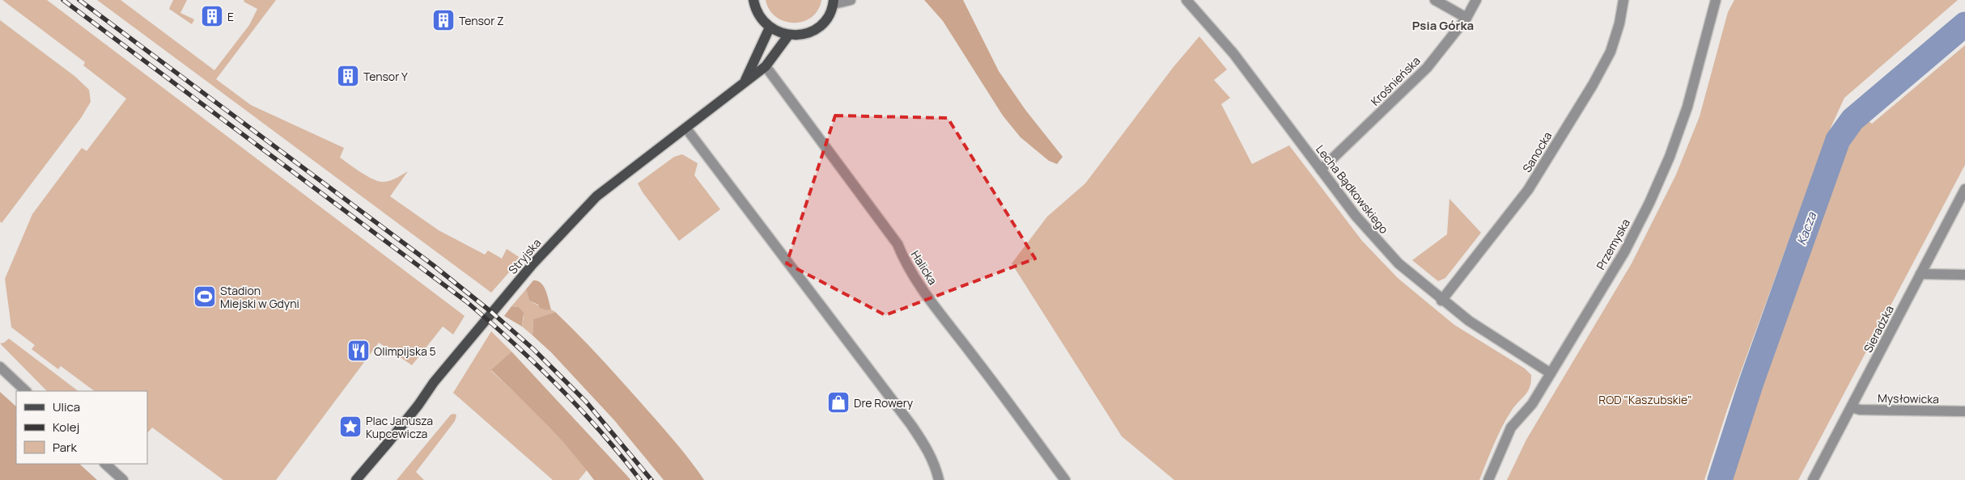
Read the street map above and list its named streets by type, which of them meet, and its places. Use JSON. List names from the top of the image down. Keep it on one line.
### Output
{"streets":{"main road":["Stryjska"],"street":["Krośnieńska","Sanocka","Lecha Bądkowskiego","Przemyska","Halicka","Sieradzka","Mysłowicka"]},"crossings":[["Krośnieńska","Lecha Bądkowskiego"],["Sanocka","Lecha Bądkowskiego"],["Lecha Bądkowskiego","Przemyska"],["Stryjska","Halicka"],["Sieradzka","Mysłowicka"]],"districts":["Psia Górka"],"water":["Kacza"],"parks":["ROD \"Kaszubskie\""],"places":{"building":["E","Tensor Z","Tensor Y"],"sports":["Stadion Miejski w Gdyni"],"restaurant":["Olimpijska 5"],"shop":["Dre Rowery"],"place":["Plac Janusza Kupcewicza"]},"legend":["Ulica","Kolej","Park"]}
